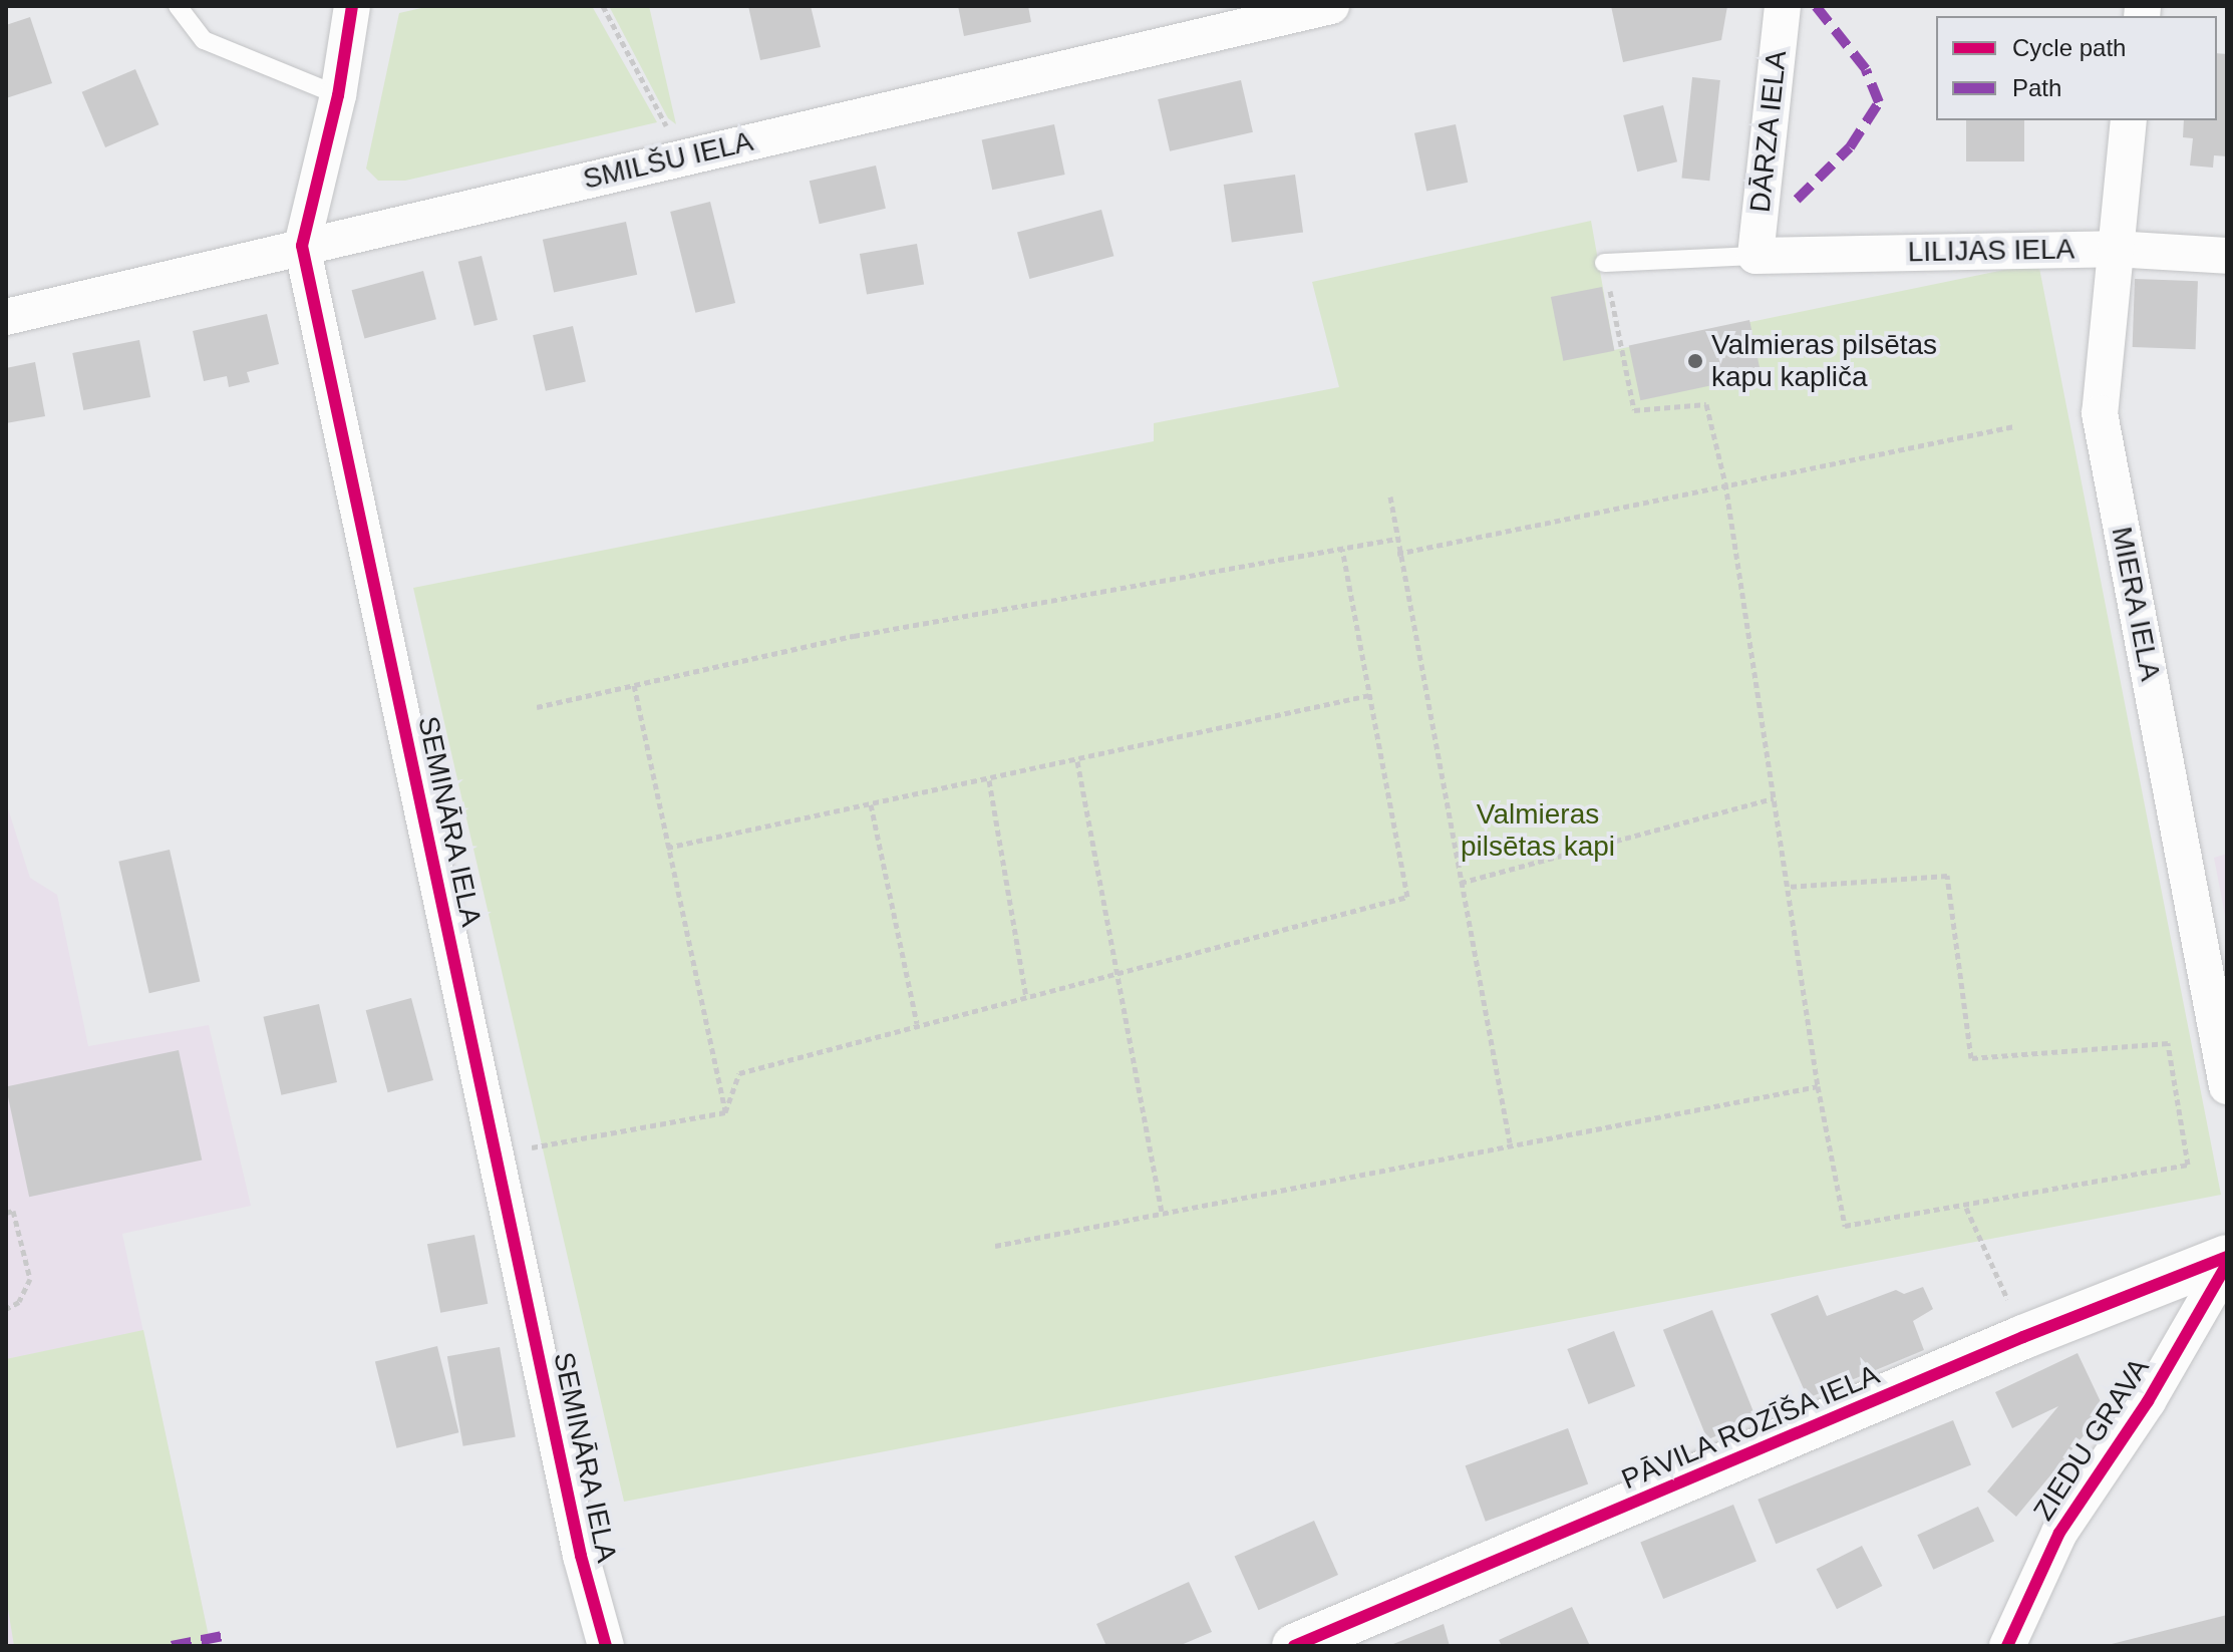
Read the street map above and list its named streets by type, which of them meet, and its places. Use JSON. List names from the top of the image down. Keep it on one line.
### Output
{"streets":{"street":["DĀRZA IELA","SMILŠU IELA","LILIJAS IELA","MIERA IELA","SEMINĀRA IELA","PĀVILA ROZĪŠA IELA","ZIEDU GRAVA"]},"crossings":[["DĀRZA IELA","LILIJAS IELA"],["SMILŠU IELA","SEMINĀRA IELA"],["LILIJAS IELA","MIERA IELA"]],"parks":["Valmieras pilsētas kapi"],"places":["Valmieras pilsētas kapu kapliča"],"legend":["Cycle path","Path"]}
